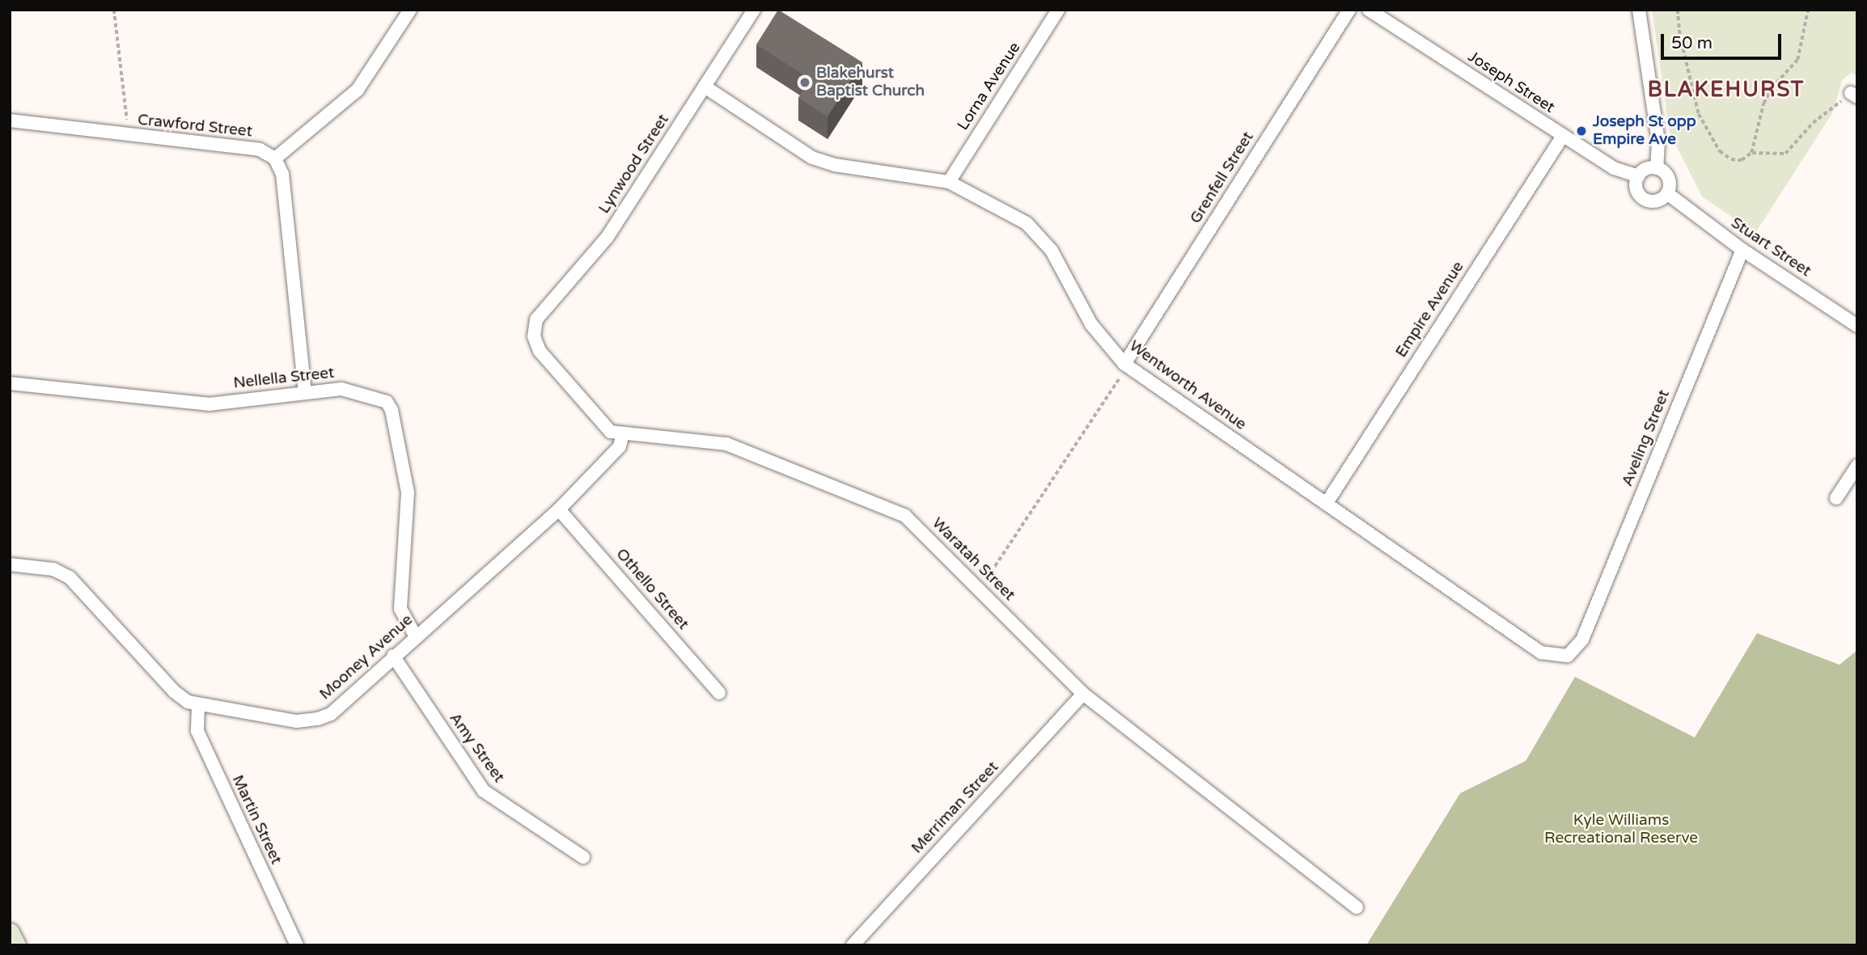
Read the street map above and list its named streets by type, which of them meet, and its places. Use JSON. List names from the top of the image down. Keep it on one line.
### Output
{"streets":{"street":["Joseph Street","Lorna Avenue","Crawford Street","Lynwood Street","Grenfell Street","Stuart Street","Empire Avenue","Nellella Street","Wentworth Avenue","Aveling Street","Waratah Street","Othello Street","Mooney Avenue","Amy Street","Merriman Street","Martin Street"]},"crossings":[["Joseph Street","Stuart Street"],["Joseph Street","Empire Avenue"],["Lorna Avenue","Wentworth Avenue"],["Lynwood Street","Wentworth Avenue"],["Lynwood Street","Waratah Street"],["Grenfell Street","Wentworth Avenue"],["Stuart Street","Aveling Street"],["Empire Avenue","Wentworth Avenue"],["Nellella Street","Mooney Avenue"],["Wentworth Avenue","Aveling Street"],["Waratah Street","Mooney Avenue"],["Waratah Street","Merriman Street"],["Othello Street","Mooney Avenue"],["Mooney Avenue","Amy Street"],["Mooney Avenue","Martin Street"]],"districts":["BLAKEHURST"],"parks":["Kyle Williams Recreational Reserve"],"places":["Blakehurst Baptist Church","Joseph St opp Empire Ave"],"scale_bar":"50 m"}
